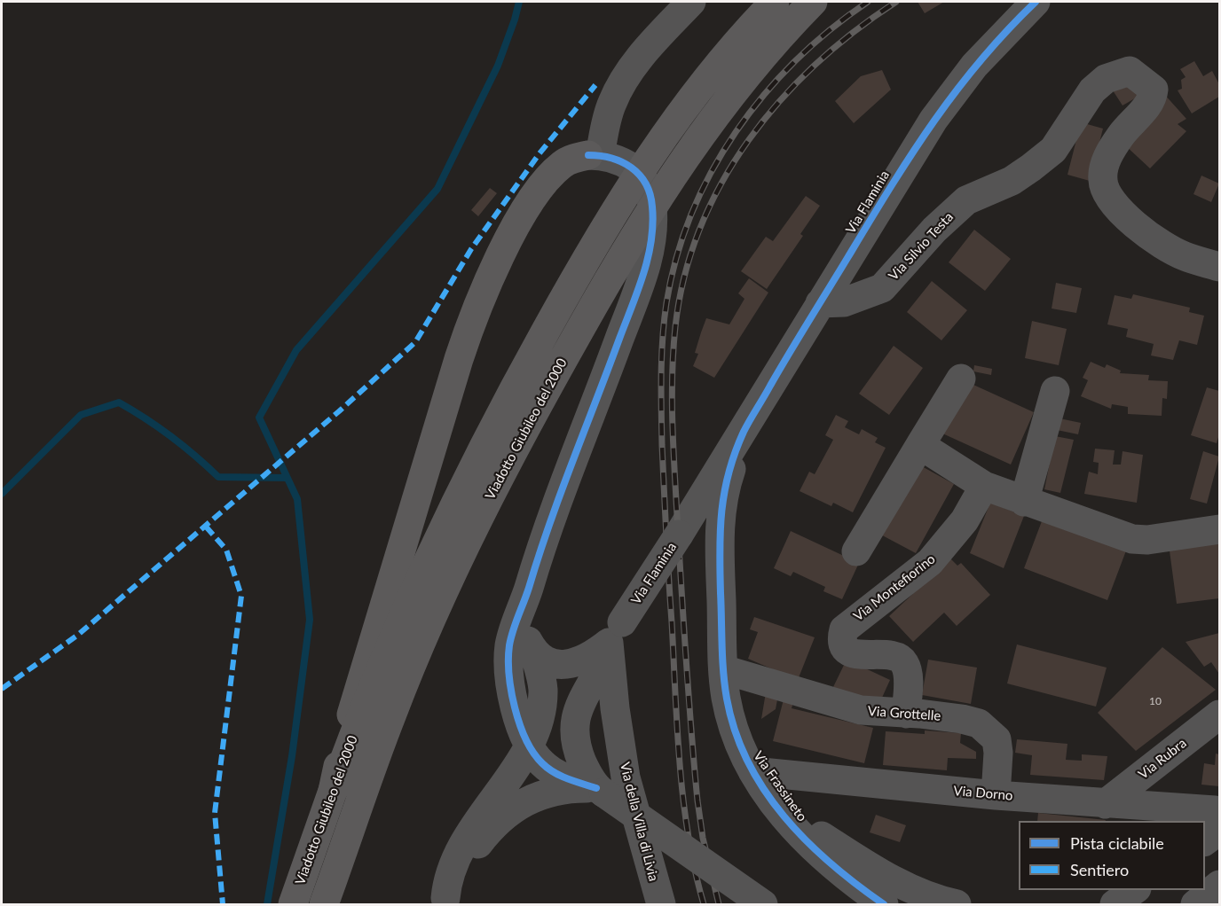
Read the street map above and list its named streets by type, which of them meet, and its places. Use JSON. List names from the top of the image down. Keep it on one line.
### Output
{"streets":{"highway":["Viadotto Giubileo del 2000"],"street":["Via Flaminia","Via Silvio Testa","Via Montefiorino","Via Grottelle","Via Rubra","Via Frassineto","Via Dorno","Via della Villa di Livia"]},"crossings":[["Via Flaminia","Via Silvio Testa"],["Via Flaminia","Via Frassineto"],["Via Flaminia","Via della Villa di Livia"],["Via Montefiorino","Via Grottelle"],["Via Grottelle","Via Frassineto"],["Via Grottelle","Via Dorno"],["Via Rubra","Via Dorno"],["Via Frassineto","Via Dorno"]],"house_numbers":["10"],"legend":["Pista ciclabile","Sentiero"]}
